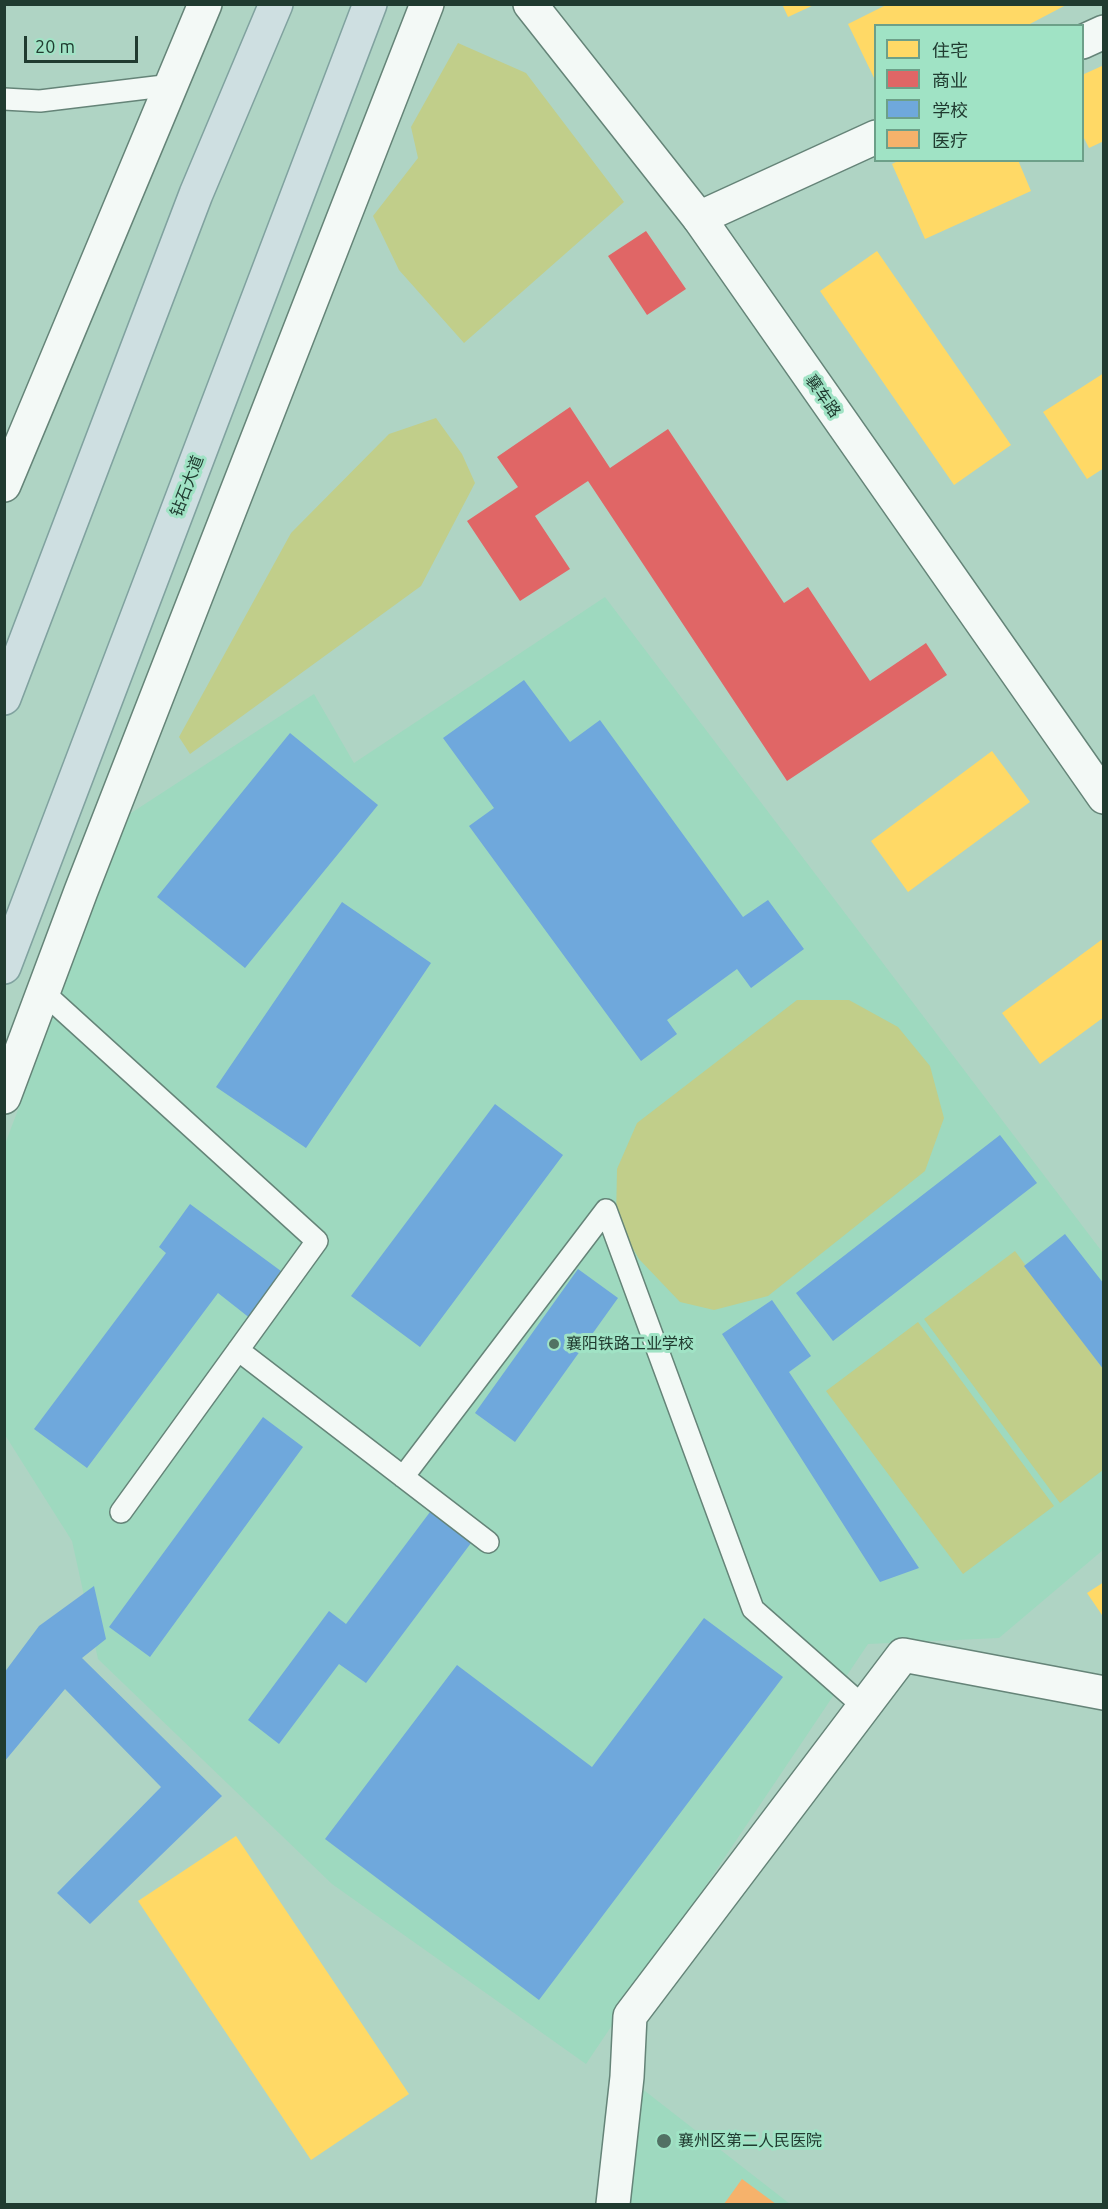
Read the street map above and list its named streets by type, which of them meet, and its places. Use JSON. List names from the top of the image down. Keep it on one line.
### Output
{"streets":{"highway":["钻石大道"],"street":["襄车路"]},"places":["襄阳铁路工业学校","襄州区第二人民医院"],"legend":["住宅","商业","学校","医疗"],"scale_bar":"20 m"}
